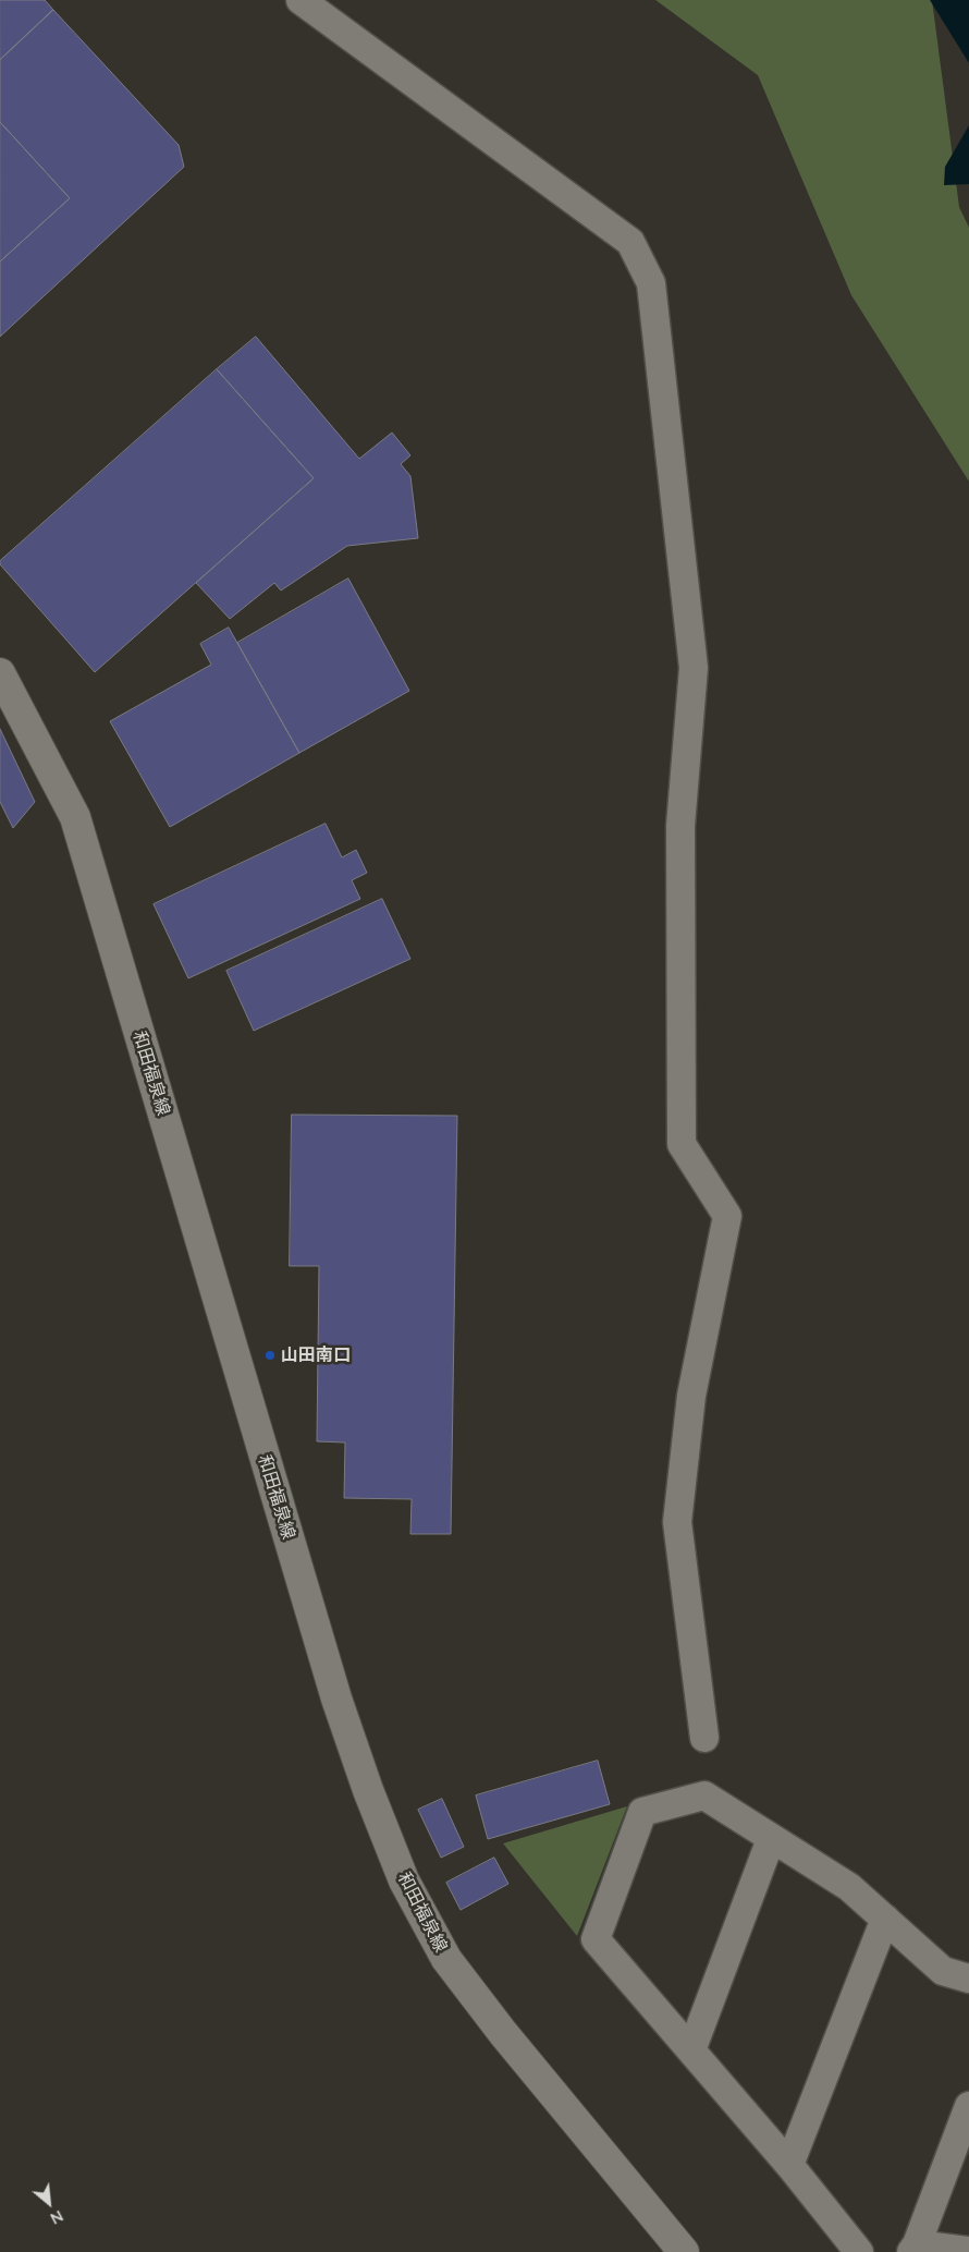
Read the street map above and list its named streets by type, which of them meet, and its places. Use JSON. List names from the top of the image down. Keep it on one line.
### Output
{"streets":{"main road":["和田福泉線"]},"places":["山田南口"],"north":"bottom right"}
